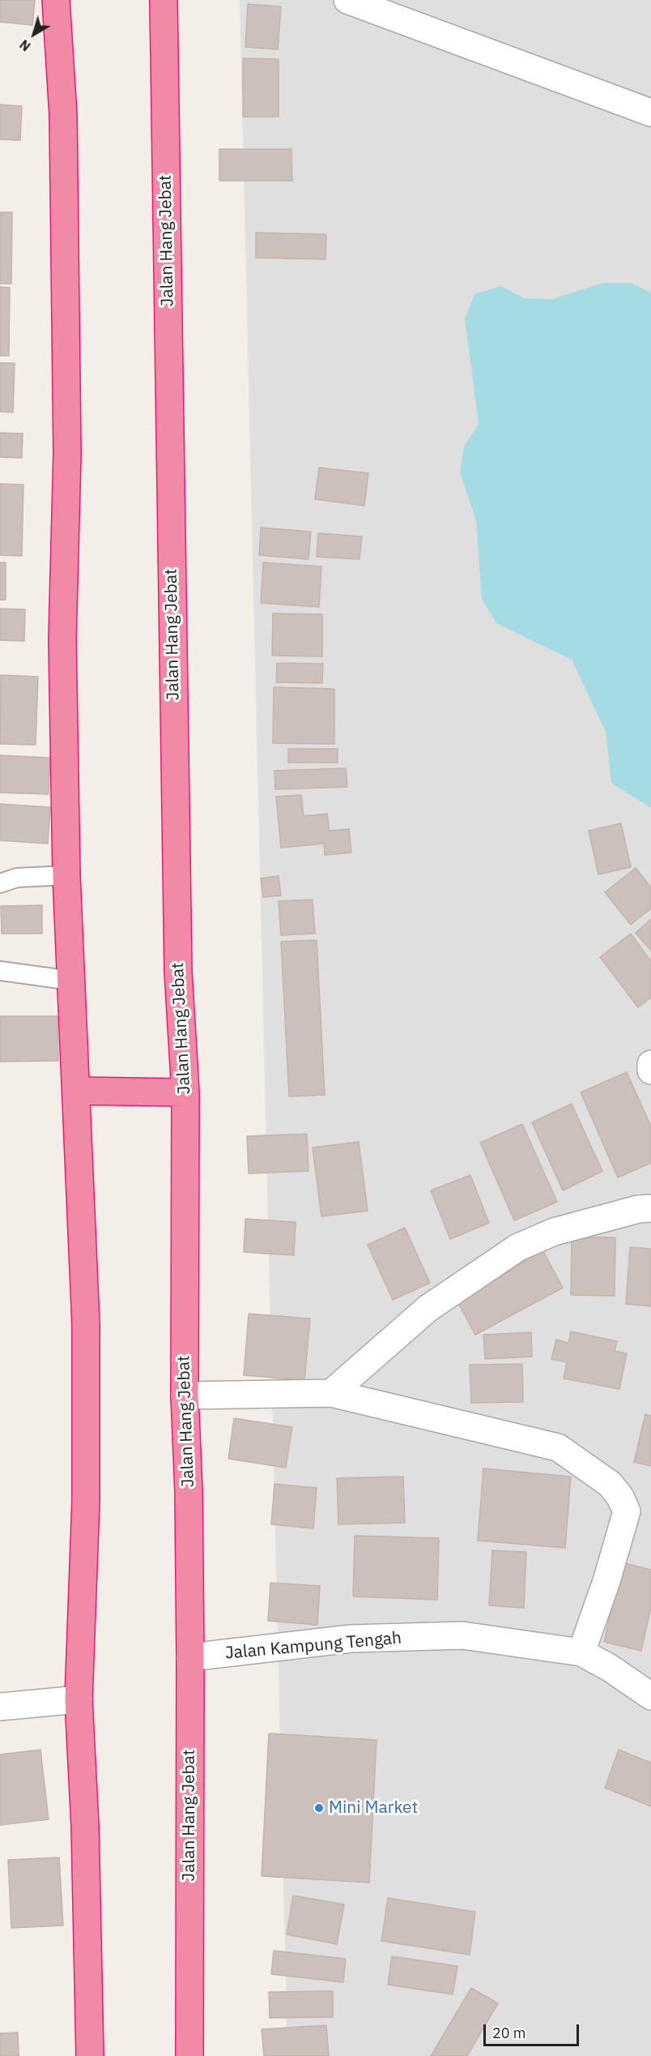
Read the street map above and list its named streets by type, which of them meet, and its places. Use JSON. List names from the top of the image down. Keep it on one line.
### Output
{"streets":{"highway":["Jalan Hang Jebat"],"street":["Jalan Kampung Tengah"]},"crossings":[["Jalan Hang Jebat","Jalan Kampung Tengah"]],"places":["Mini Market"],"scale_bar":"20 m","north":"bottom left"}
